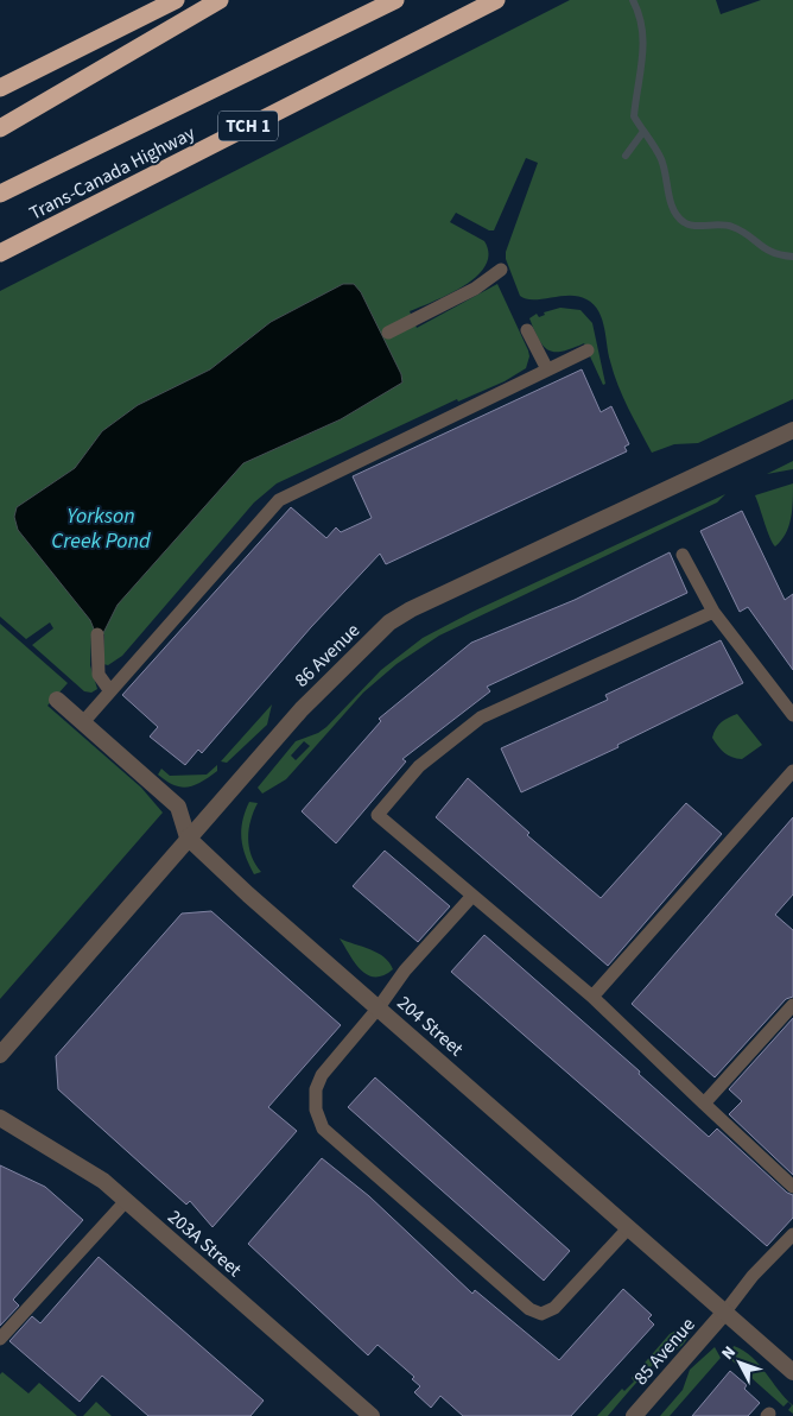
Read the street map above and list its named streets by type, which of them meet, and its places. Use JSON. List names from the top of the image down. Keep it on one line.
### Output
{"streets":{"highway":["TCH 1","Trans-Canada Highway"],"street":["86 Avenue","204 Street","203A Street","85 Avenue"]},"crossings":[["86 Avenue","204 Street"],["204 Street","85 Avenue"]],"water":["Yorkson Creek Pond"],"north":"top left"}
